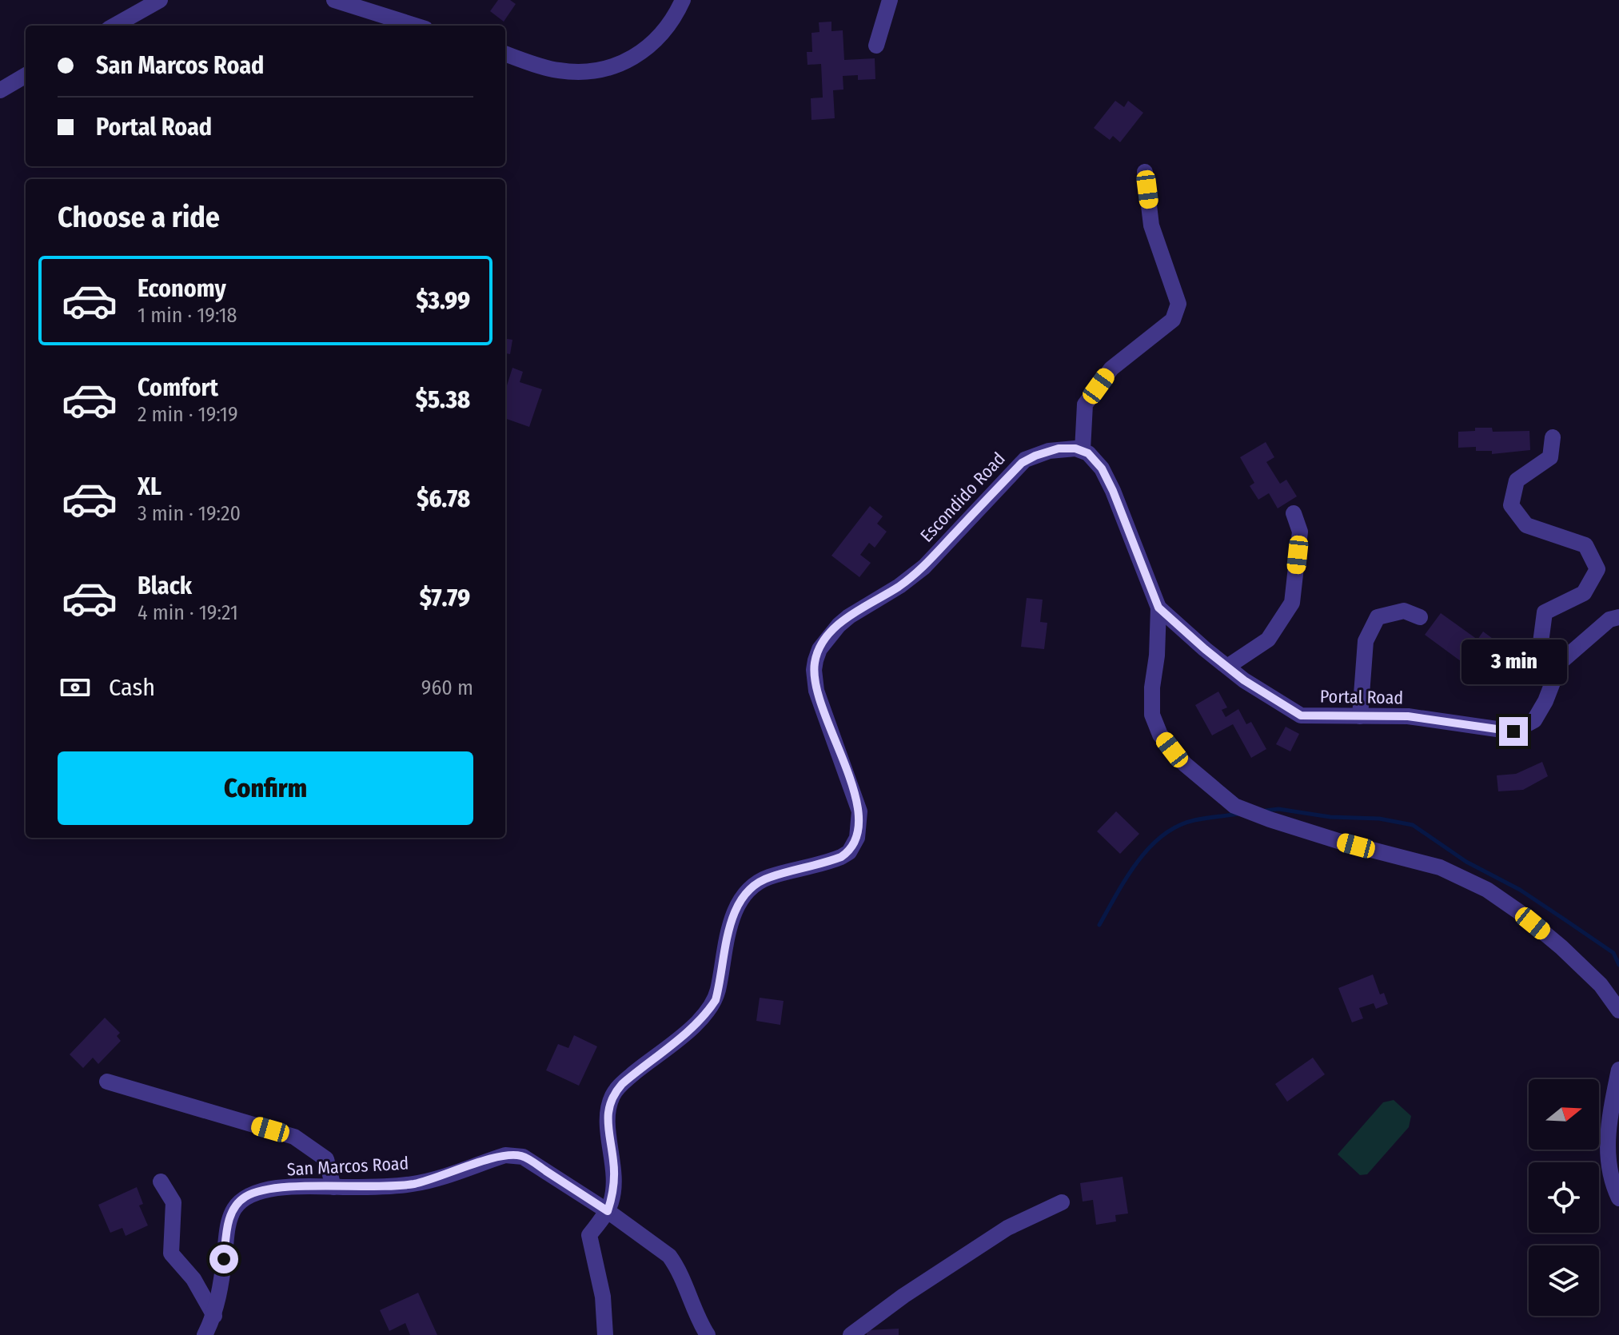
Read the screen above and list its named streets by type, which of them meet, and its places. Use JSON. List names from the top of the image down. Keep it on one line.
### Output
{"streets":{"street":["Escondido Road","Portal Road","San Marcos Road"]},"crossings":[["Escondido Road","San Marcos Road"]],"north":"right","page":{"banner":["San Marcos Road","Portal Road"],"heading":"Choose a ride","list":[{"name":"Economy","note":"1 min · 19:18","value":"$3.99"},{"name":"Comfort","note":"2 min · 19:19","value":"$5.38"},{"name":"XL","note":"3 min · 19:20","value":"$6.78"},{"name":"Black","note":"4 min · 19:21","value":"$7.79"}],"bubble":"3 min","pay":["Cash","960 m"],"buttons":"Confirm"}}
